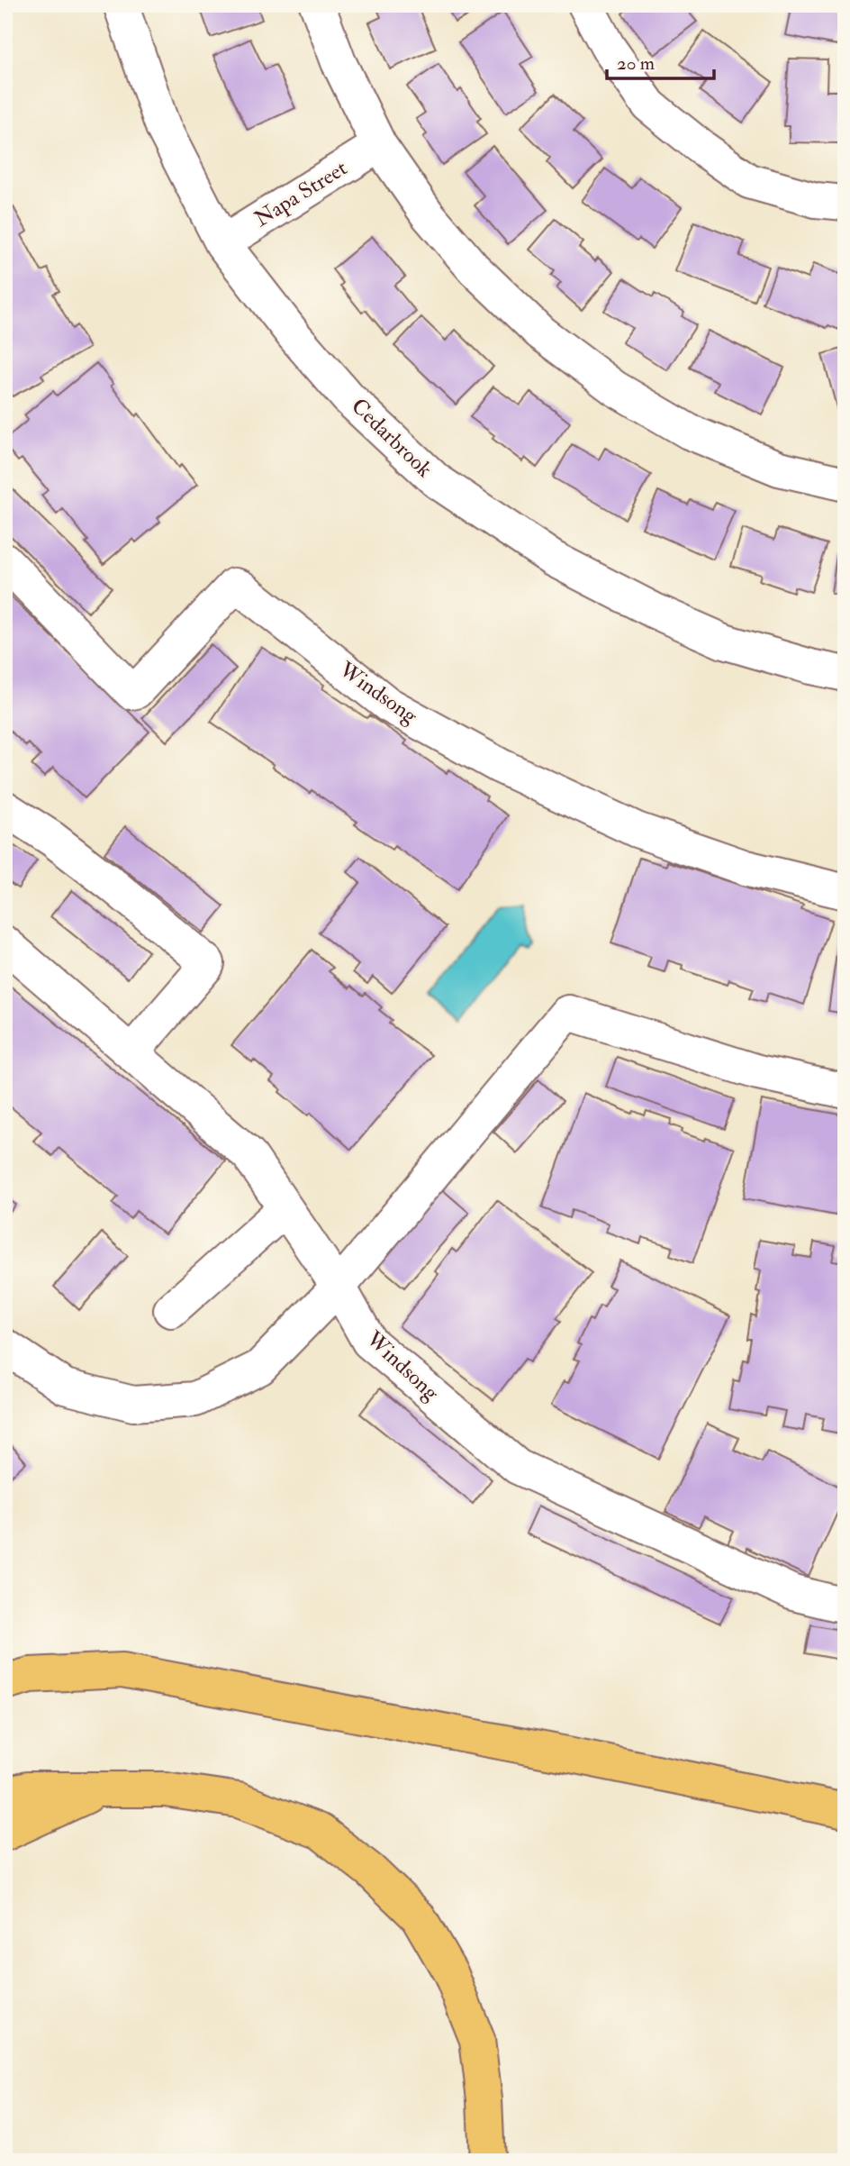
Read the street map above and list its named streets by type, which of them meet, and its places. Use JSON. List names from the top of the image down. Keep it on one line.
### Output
{"streets":{"street":["Napa Street","Cedarbrook","Windsong"]},"crossings":[["Napa Street","Cedarbrook"]],"scale_bar":"20 m"}
